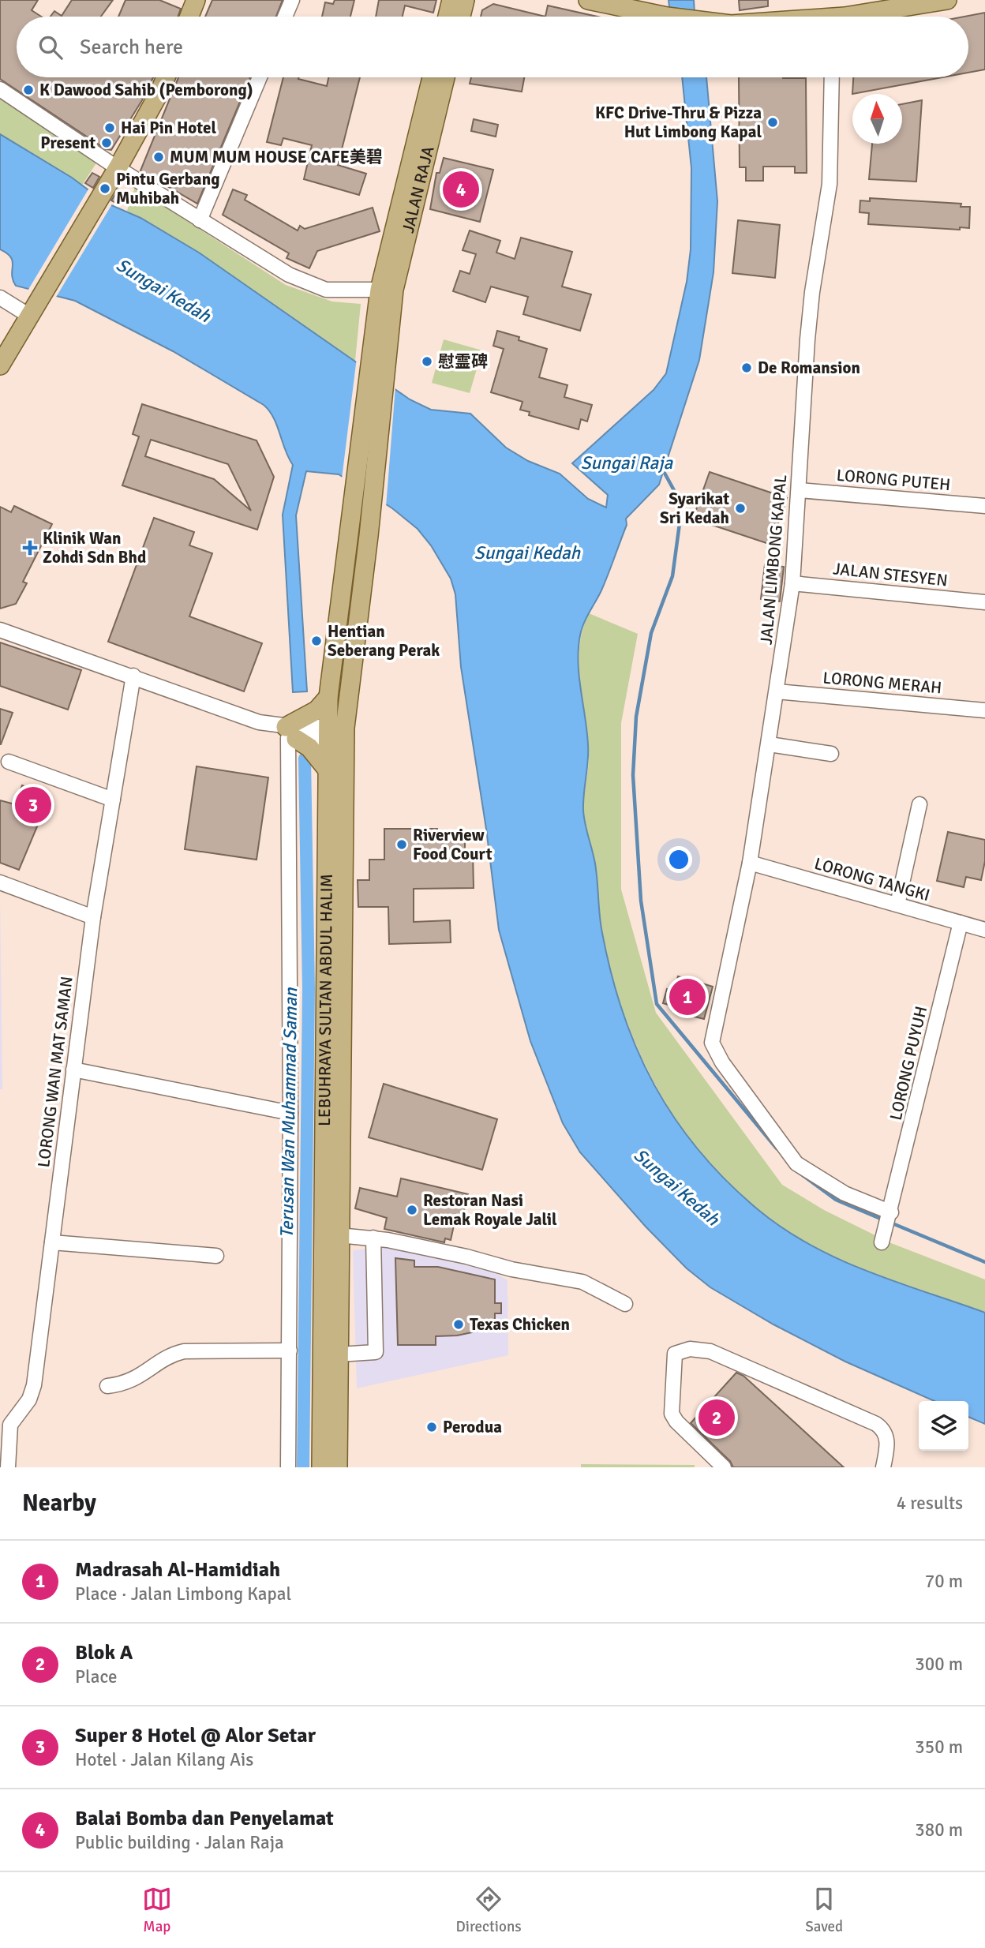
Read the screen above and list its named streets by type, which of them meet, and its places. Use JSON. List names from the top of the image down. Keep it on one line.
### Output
{"streets":{"main road":["JALAN RAJA","LEBUHRAYA SULTAN ABDUL HALIM"],"street":["LORONG PUTEH","JALAN LIMBONG KAPAL","JALAN STESYEN","LORONG MERAH","LORONG TANGKI","LORONG PUYUH","LORONG WAN MAT SAMAN"]},"crossings":[["JALAN RAJA","LEBUHRAYA SULTAN ABDUL HALIM"],["LORONG PUTEH","JALAN LIMBONG KAPAL"],["JALAN LIMBONG KAPAL","JALAN STESYEN"],["JALAN LIMBONG KAPAL","LORONG MERAH"],["JALAN LIMBONG KAPAL","LORONG TANGKI"],["JALAN LIMBONG KAPAL","LORONG PUYUH"],["LORONG TANGKI","LORONG PUYUH"]],"water":["Sungai Kedah","Sungai Raja","Terusan Wan Muhammad Saman"],"places":{"other":["K Dawood Sahib (Pemborong)","KFC Drive-Thru & Pizza Hut Limbong Kapal","Hai Pin Hotel","Present","MUM MUM HOUSE CAFE美碧","Pintu Gerbang Muhibah","慰霊碑","De Romansion","Syarikat Sri Kedah","Hentian Seberang Perak","Riverview Food Court","Restoran Nasi Lemak Royale Jalil","Texas Chicken","Perodua"],"health":["Klinik Wan Zohdi Sdn Bhd"]},"north":"top","page":{"search":"Search here","pins":["4","3","1","2"],"heading":["Nearby","4 results"],"list":[{"mark":"1","name":"Madrasah Al-Hamidiah","note":"Place · Jalan Limbong Kapal","value":"70 m"},{"mark":"2","name":"Blok A","note":"Place","value":"300 m"},{"mark":"3","name":"Super 8 Hotel @ Alor Setar","note":"Hotel · Jalan Kilang Ais","value":"350 m"},{"mark":"4","name":"Balai Bomba dan Penyelamat","note":"Public building · Jalan Raja","value":"380 m"}],"nav":["Map","Directions","Saved"]}}
